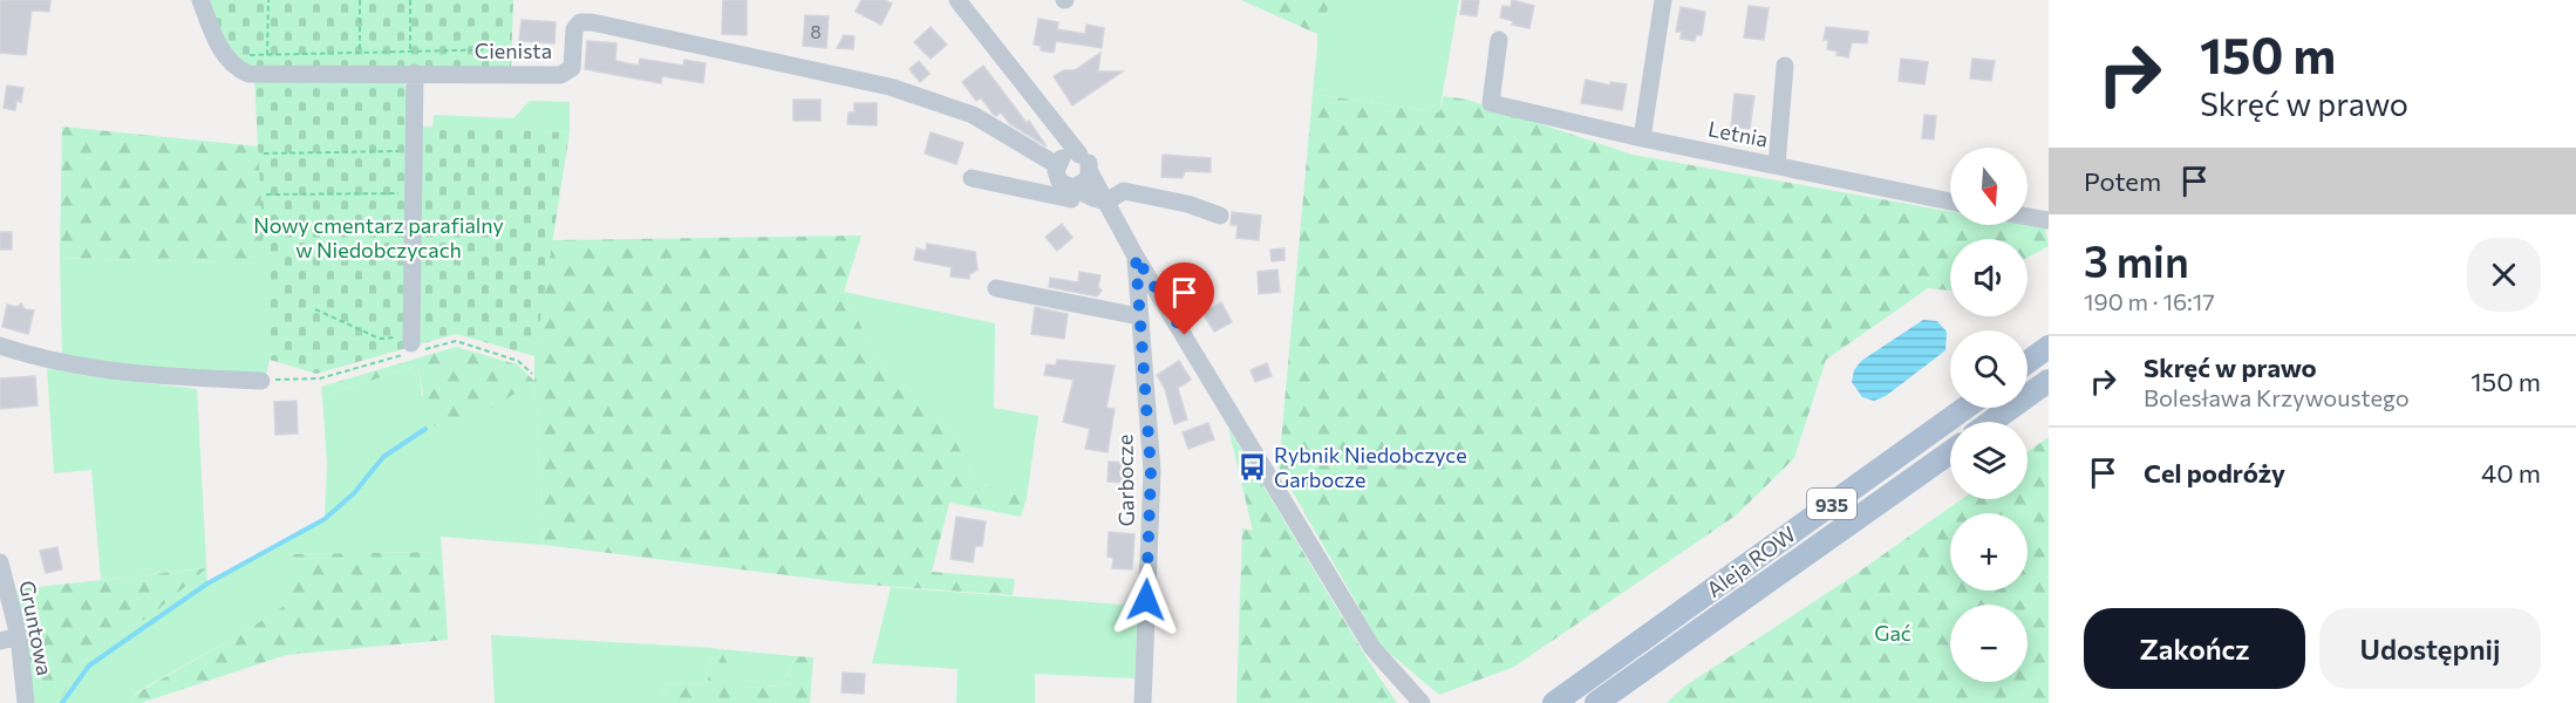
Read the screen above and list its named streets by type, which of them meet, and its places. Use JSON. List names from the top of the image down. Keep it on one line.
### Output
{"streets":{"main road":["935","Aleja ROW"],"street":["Cienista","Letnia","Garbocze","Gruntowa"]},"parks":["Nowy cmentarz parafialny w Niedobczycach","Gać"],"places":{"bus stop":["Rybnik Niedobczyce Garbocze"]},"house_numbers":["8"],"north":"bottom","page":{"turn":["150 m","Skręć w prawo"],"map_buttons":["+","−"],"then":"Potem","heading":["3 min","190 m · 16:17"],"list":[{"name":"Skręć w prawo","note":"Bolesława Krzywoustego","value":"150 m"},{"name":"Cel podróży","value":"40 m"}],"buttons":["Zakończ","Udostępnij"]}}
